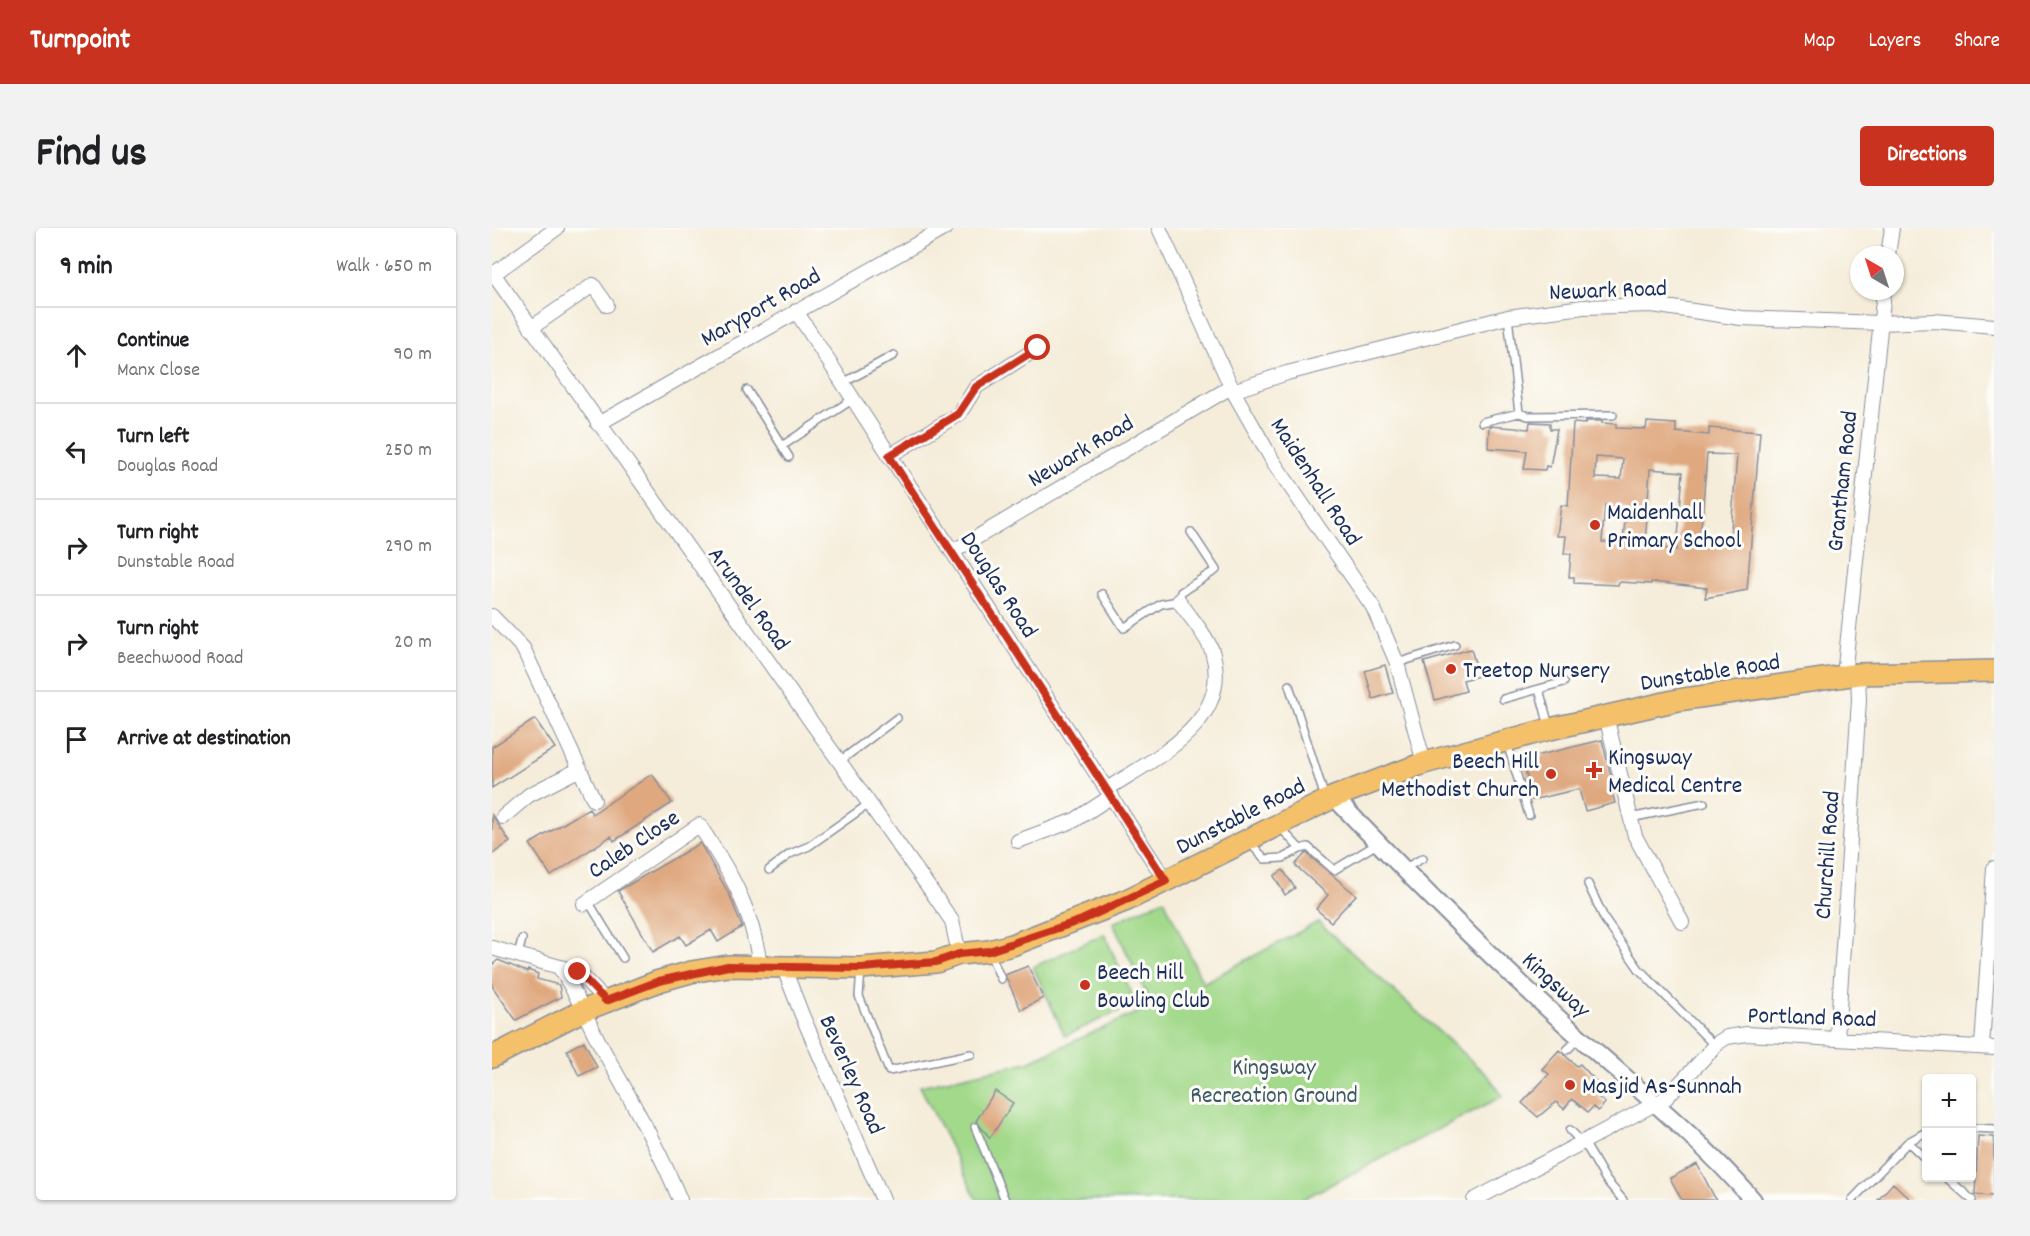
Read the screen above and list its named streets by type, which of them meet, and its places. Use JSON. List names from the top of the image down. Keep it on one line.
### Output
{"streets":{"main road":["Dunstable Road"],"street":["Newark Road","Maryport Road","Maidenhall Road","Grantham Road","Douglas Road","Arundel Road","Caleb Close","Churchill Road","Kingsway","Portland Road","Beverley Road"]},"crossings":[["Newark Road","Maidenhall Road"],["Newark Road","Grantham Road"],["Newark Road","Douglas Road"],["Maryport Road","Douglas Road"],["Maryport Road","Arundel Road"],["Maidenhall Road","Dunstable Road"],["Grantham Road","Dunstable Road"],["Grantham Road","Churchill Road"],["Douglas Road","Dunstable Road"],["Arundel Road","Dunstable Road"],["Dunstable Road","Caleb Close"],["Dunstable Road","Churchill Road"],["Dunstable Road","Kingsway"],["Dunstable Road","Beverley Road"],["Churchill Road","Portland Road"],["Kingsway","Portland Road"]],"parks":["Kingsway Recreation Ground"],"places":{"other":["Maidenhall Primary School","Treetop Nursery","Beech Hill Methodist Church","Beech Hill Bowling Club","Masjid As-Sunnah"],"health":["Kingsway Medical Centre"]},"north":"top left","page":{"header":"Turnpoint","nav":["Map","Layers","Share"],"title":"Find us","buttons":"Directions","heading":["9 min","Walk · 650 m"],"list":[["Continue","Manx Close","90 m"],["Turn left","Douglas Road","250 m"],["Turn right","Dunstable Road","290 m"],["Turn right","Beechwood Road","20 m"],"Arrive at destination"],"map_buttons":["+","−"]}}
